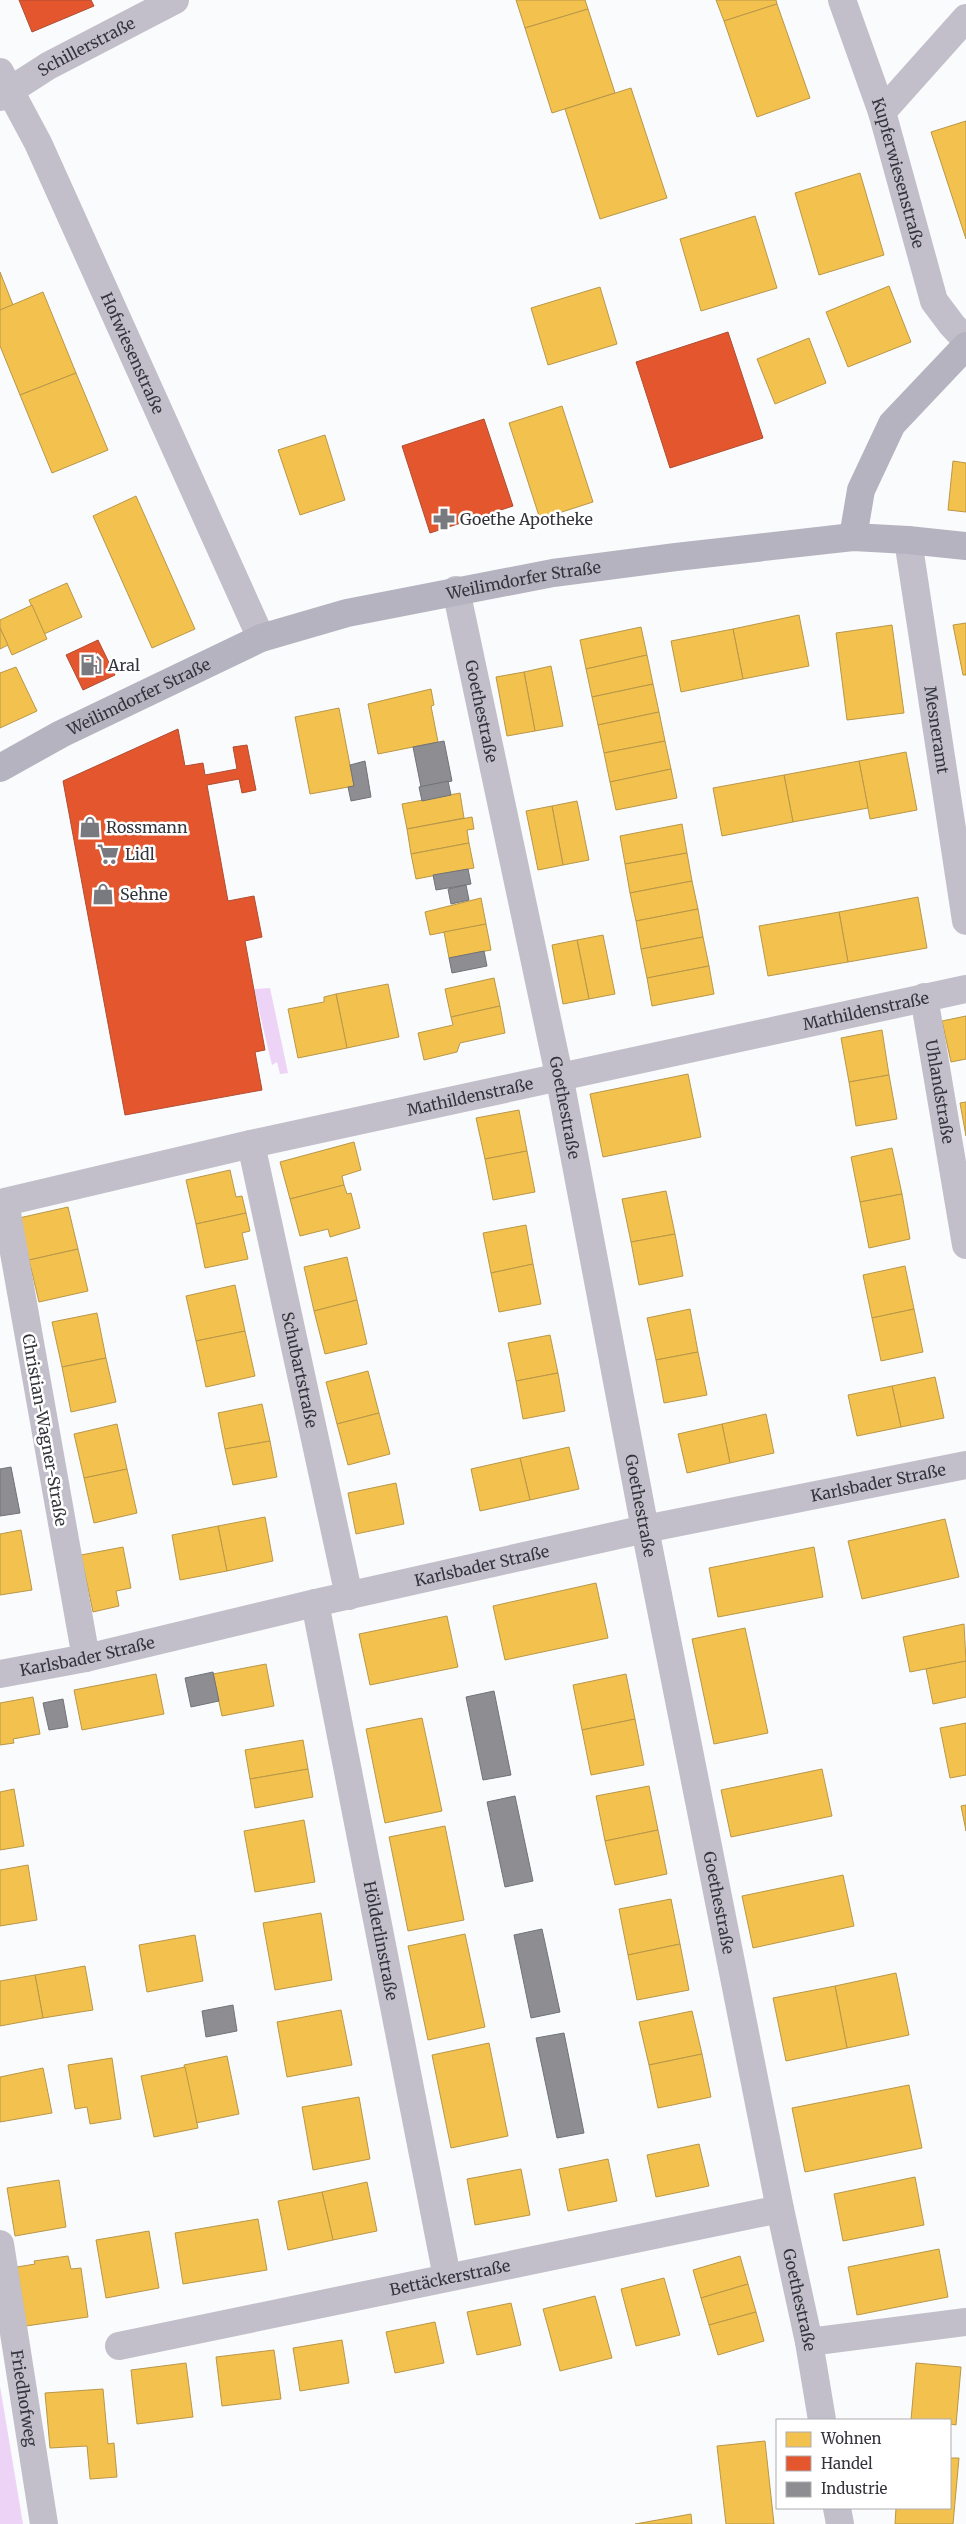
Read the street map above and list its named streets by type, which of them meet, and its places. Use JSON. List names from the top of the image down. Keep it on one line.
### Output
{"streets":{"main road":["Weilimdorfer Straße"],"street":["Schillerstraße","Kupferwiesenstraße","Hofwiesenstraße","Goethestraße","Mesneramt","Mathildenstraße","Uhlandstraße","Schubartstraße","Christian-Wagner-Straße","Karlsbader Straße","Hölderlinstraße","Bettäckerstraße","Friedhofweg"]},"crossings":[["Schillerstraße","Hofwiesenstraße"],["Hofwiesenstraße","Weilimdorfer Straße"],["Weilimdorfer Straße","Goethestraße"],["Weilimdorfer Straße","Mesneramt"],["Goethestraße","Mathildenstraße"],["Goethestraße","Karlsbader Straße"],["Goethestraße","Bettäckerstraße"],["Mathildenstraße","Uhlandstraße"],["Mathildenstraße","Schubartstraße"],["Mathildenstraße","Christian-Wagner-Straße"],["Schubartstraße","Karlsbader Straße"],["Christian-Wagner-Straße","Karlsbader Straße"],["Karlsbader Straße","Hölderlinstraße"],["Hölderlinstraße","Bettäckerstraße"]],"places":{"pharmacy":["Goethe Apotheke"],"fuel station":["Aral"],"shop":["Rossmann","Sehne"],"supermarket":["Lidl"]},"legend":["Wohnen","Handel","Industrie"]}
